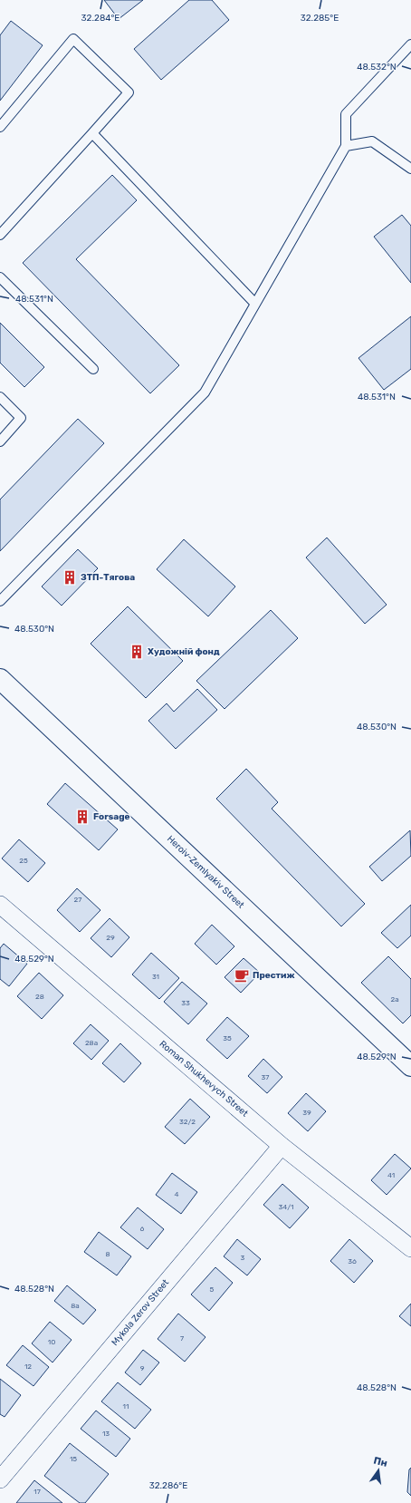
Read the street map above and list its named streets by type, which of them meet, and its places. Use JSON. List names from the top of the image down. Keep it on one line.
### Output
{"streets":{"main road":["Heroiv-Zemlyakiv Street"],"street":["Roman Shukhevych Street","Mykola Zerov Street"]},"crossings":[["Roman Shukhevych Street","Mykola Zerov Street"]],"places":{"building":["ЗТП-Тягова","Художній фонд","Forsage"],"cafe":["Престиж"]},"house_numbers":["25","27","29","31","28","2а","33","35","28а","37","39","32/2","41","4","34/1","6","8","3","36","5","8а","7","10","12","9","11","13","15","17"],"north":"top","coordinates":["32.284°E","32.285°E","48.532°N","48.531°N","48.530°N","48.529°N","48.528°N","32.286°E"]}
